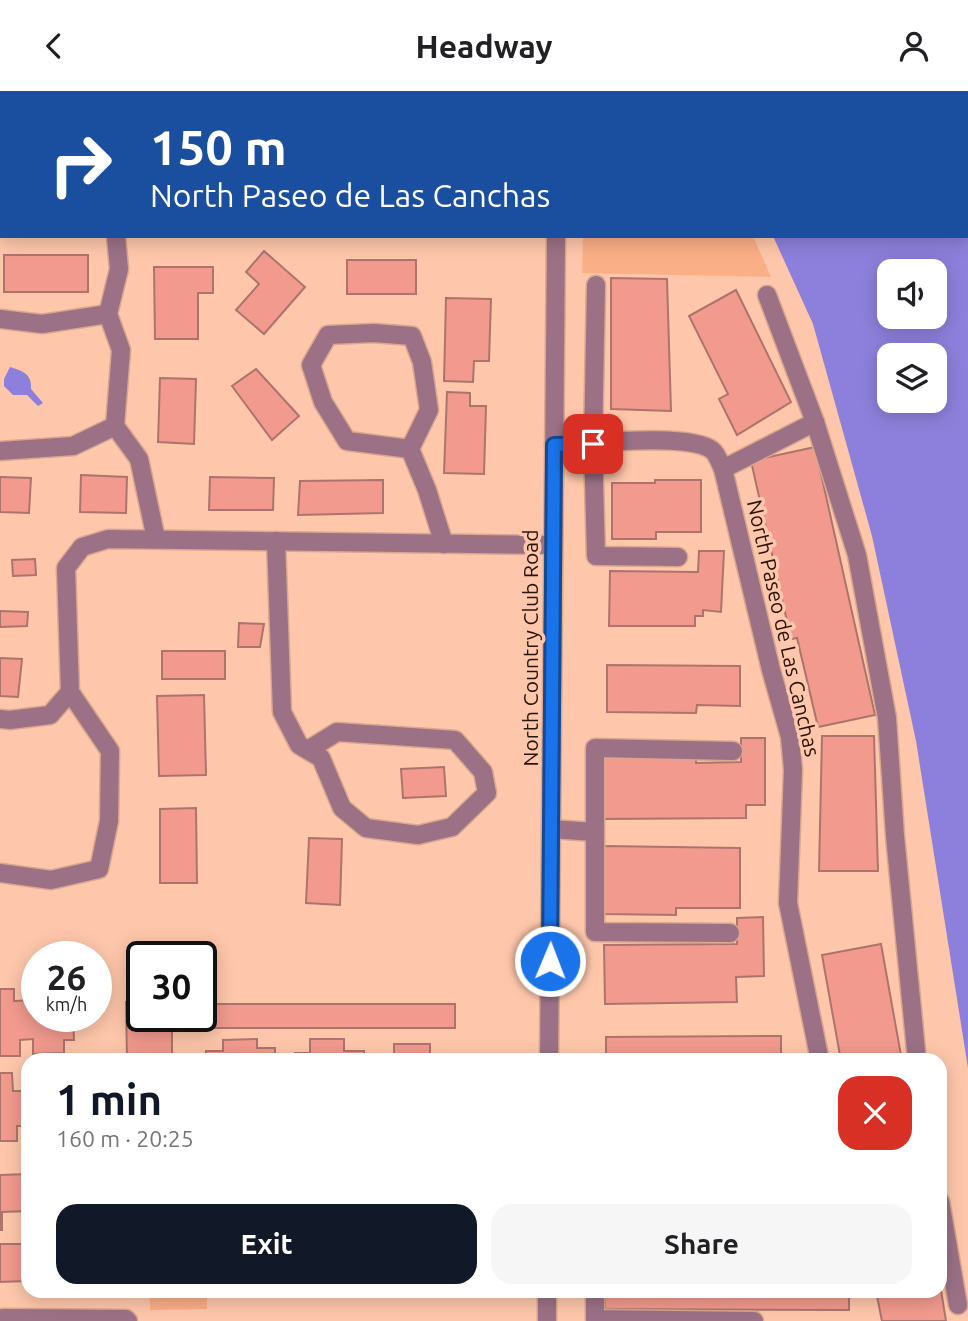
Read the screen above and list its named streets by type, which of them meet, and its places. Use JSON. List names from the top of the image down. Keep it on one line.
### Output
{"streets":{"street":["North Paseo de Las Canchas","North Country Club Road"]},"page":{"header":"Headway","turn":["150 m","North Paseo de Las Canchas"],"speed":"26 km/h","limit":"30","heading":["1 min","160 m · 20:25"],"buttons":["Exit","Share"]}}
